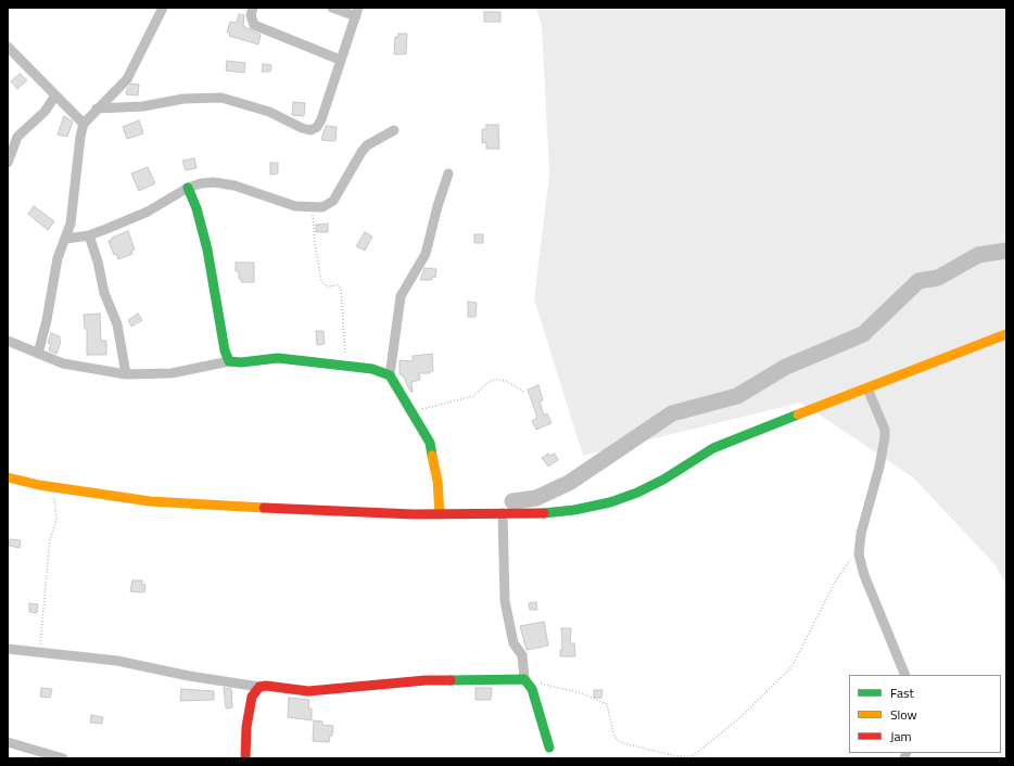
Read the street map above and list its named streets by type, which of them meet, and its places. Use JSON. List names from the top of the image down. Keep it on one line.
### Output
{"legend":["Fast","Slow","Jam"]}
